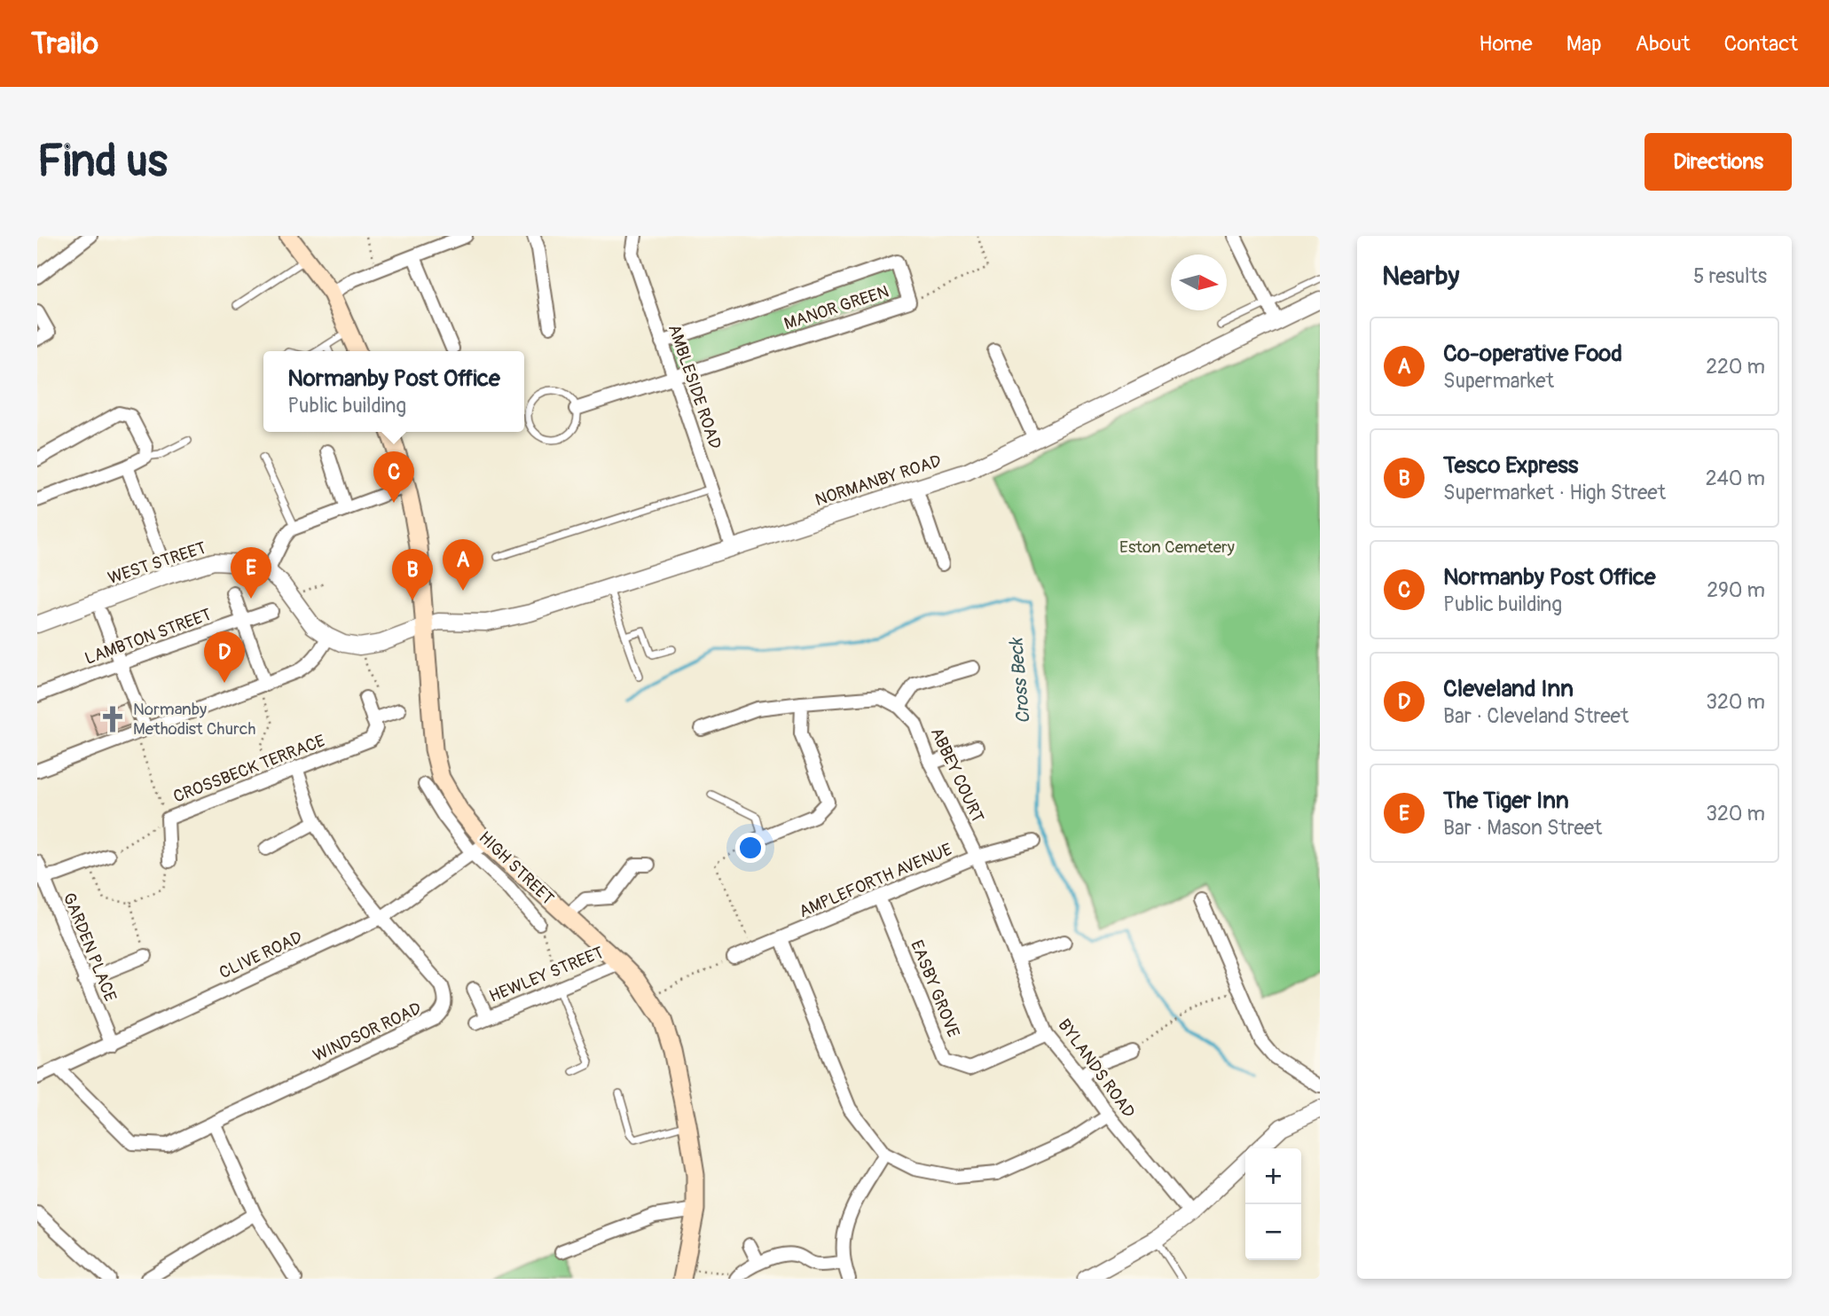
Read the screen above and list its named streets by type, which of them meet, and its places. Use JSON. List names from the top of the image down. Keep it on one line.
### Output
{"streets":{"main road":["HIGH STREET"],"street":["MANOR GREEN","AMBLESIDE ROAD","NORMANBY ROAD","WEST STREET","LAMBTON STREET","CROSSBECK TERRACE","ABBEY COURT","AMPLEFORTH AVENUE","GARDEN PLACE","CLIVE ROAD","HEWLEY STREET","EASBY GROVE","WINDSOR ROAD","BYLANDS ROAD"]},"crossings":[["MANOR GREEN","AMBLESIDE ROAD"],["AMBLESIDE ROAD","NORMANBY ROAD"],["NORMANBY ROAD","HIGH STREET"],["CROSSBECK TERRACE","WINDSOR ROAD"],["ABBEY COURT","AMPLEFORTH AVENUE"],["ABBEY COURT","BYLANDS ROAD"],["HIGH STREET","CLIVE ROAD"],["HIGH STREET","HEWLEY STREET"],["AMPLEFORTH AVENUE","EASBY GROVE"],["AMPLEFORTH AVENUE","BYLANDS ROAD"],["GARDEN PLACE","CLIVE ROAD"],["CLIVE ROAD","WINDSOR ROAD"],["EASBY GROVE","BYLANDS ROAD"]],"water":["Cross Beck"],"parks":["Eston Cemetery"],"places":{"church":["Normanby Methodist Church"]},"north":"right","page":{"header":"Trailo","nav":["Home","Map","About","Contact"],"buttons":"Directions","title":"Find us","heading":["Nearby","5 results"],"list":[{"mark":"A","name":"Co-operative Food","note":"Supermarket","value":"220 m"},{"mark":"B","name":"Tesco Express","note":"Supermarket · High Street","value":"240 m"},{"mark":"C","name":"Normanby Post Office","note":"Public building","value":"290 m"},{"mark":"D","name":"Cleveland Inn","note":"Bar · Cleveland Street","value":"320 m"},{"mark":"E","name":"The Tiger Inn","note":"Bar · Mason Street","value":"320 m"}],"popup":["Normanby Post Office","Public building"],"pins":["C","A","E","B","D"],"map_buttons":["+","−"]}}
